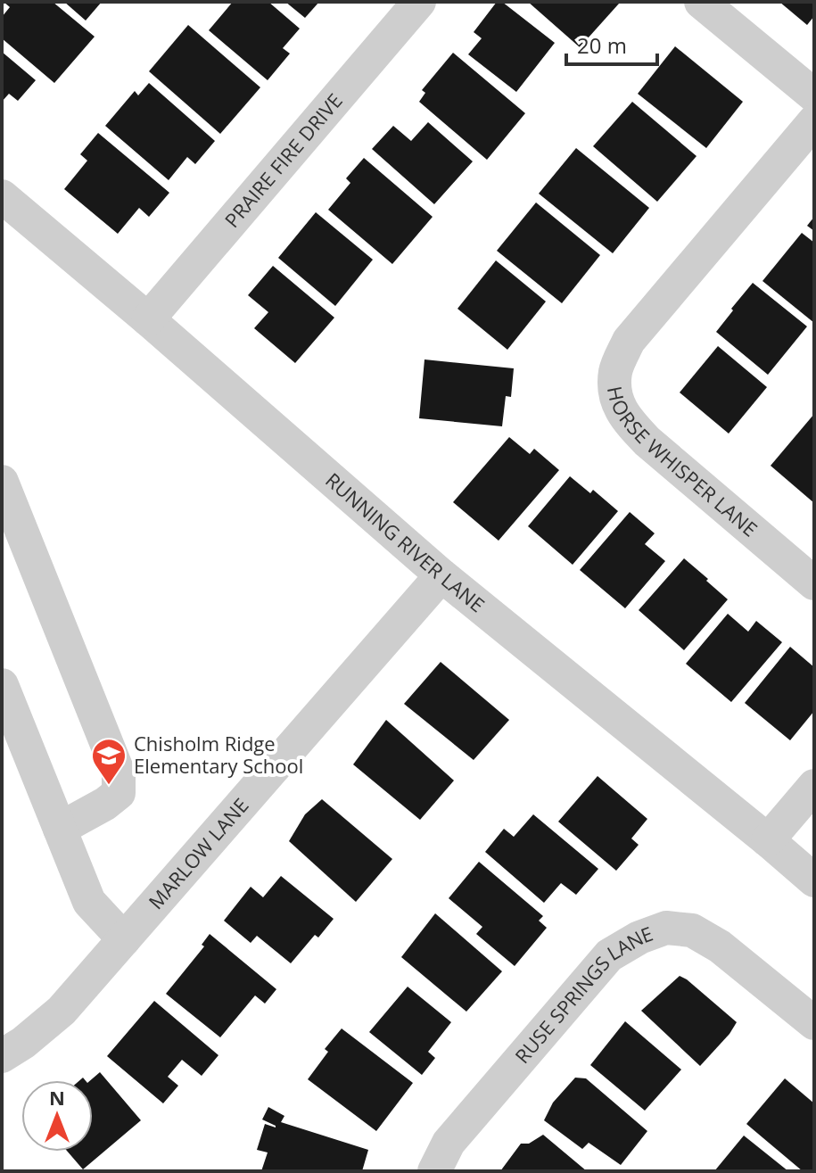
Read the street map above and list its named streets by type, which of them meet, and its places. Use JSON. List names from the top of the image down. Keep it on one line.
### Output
{"streets":{"street":["PRAIRE FIRE DRIVE","HORSE WHISPER LANE","RUNNING RIVER LANE","MARLOW LANE","RUSE SPRINGS LANE"]},"crossings":[["PRAIRE FIRE DRIVE","RUNNING RIVER LANE"],["RUNNING RIVER LANE","MARLOW LANE"]],"places":{"school or university":["Chisholm Ridge Elementary School"]},"scale_bar":"20 m","north":"top"}
